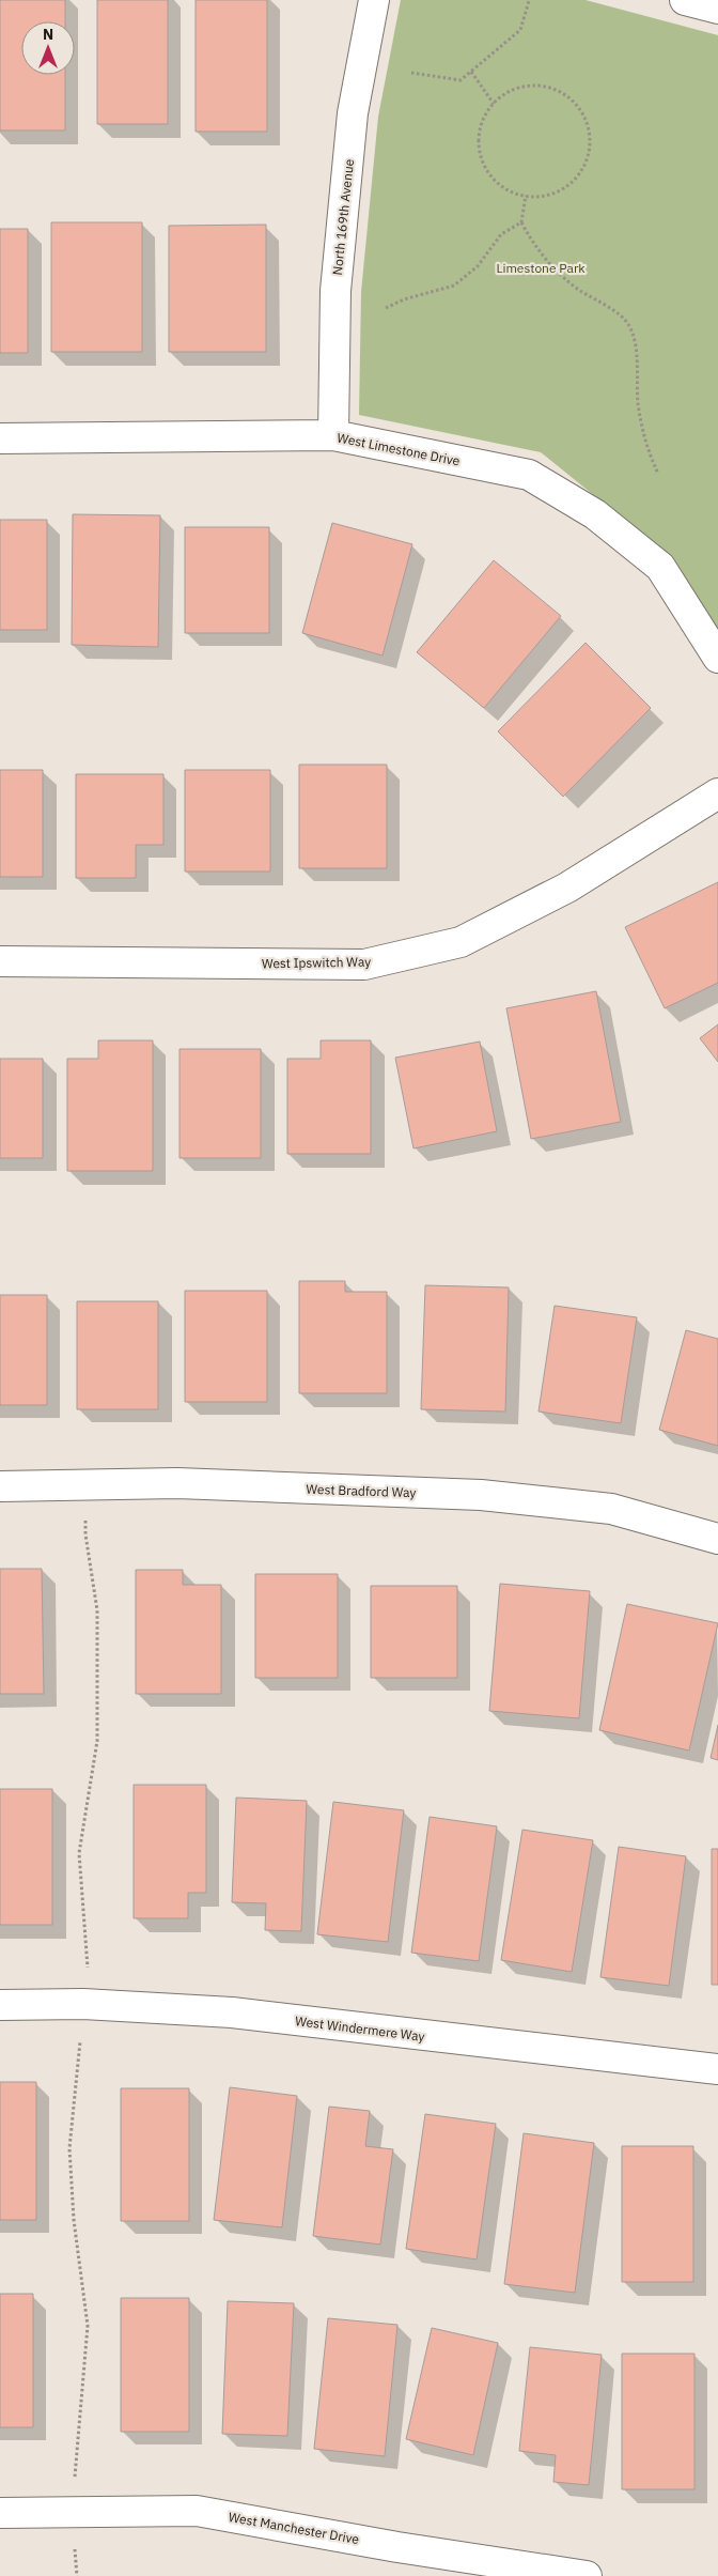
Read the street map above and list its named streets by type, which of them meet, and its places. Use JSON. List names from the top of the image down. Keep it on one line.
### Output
{"streets":{"street":["North 169th Avenue","West Limestone Drive","West Ipswitch Way","West Bradford Way","West Windermere Way","West Manchester Drive"]},"crossings":[["North 169th Avenue","West Limestone Drive"]],"parks":["Limestone Park"],"north":"top"}
